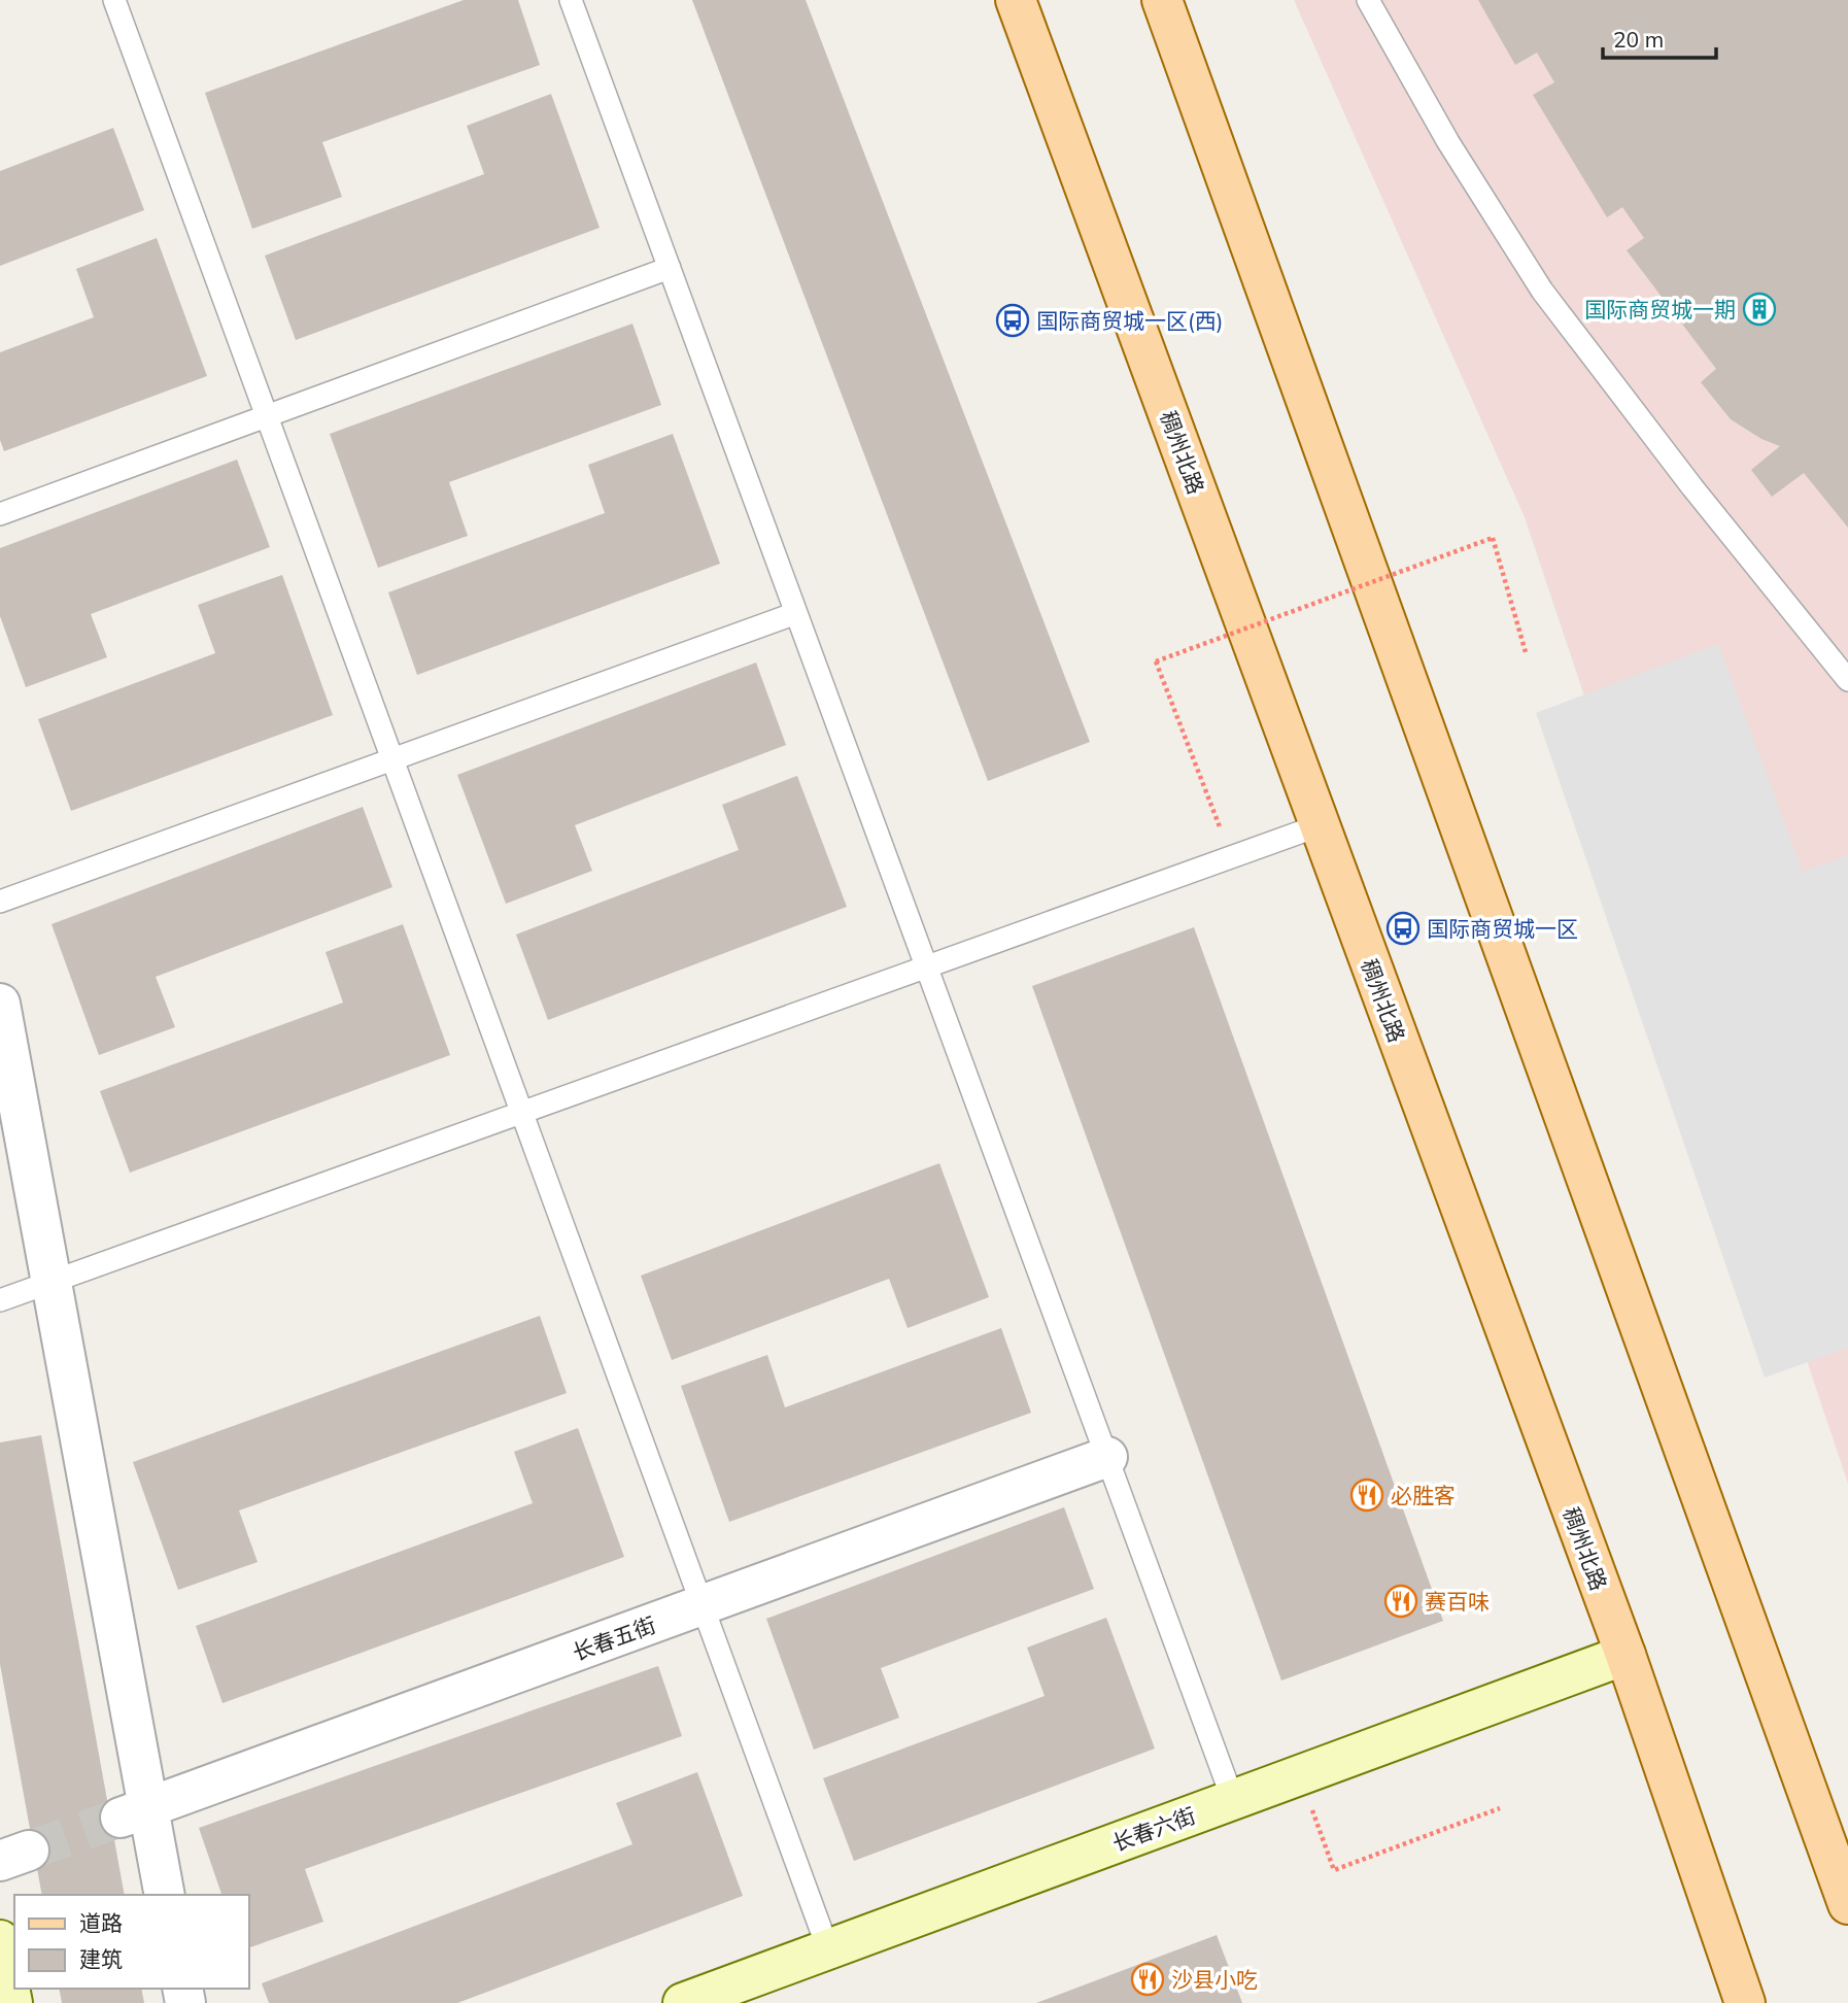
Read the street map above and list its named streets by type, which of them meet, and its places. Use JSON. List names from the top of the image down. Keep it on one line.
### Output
{"streets":{"main road":["稠州北路"],"street":["长春五街","长春六街"]},"crossings":[["稠州北路","长春六街"]],"places":{"building":["国际商贸城一期"],"bus stop":["国际商贸城一区(西)","国际商贸城一区"],"restaurant":["必胜客","赛百味","沙县小吃"]},"legend":["道路","建筑"],"scale_bar":"20 m"}
